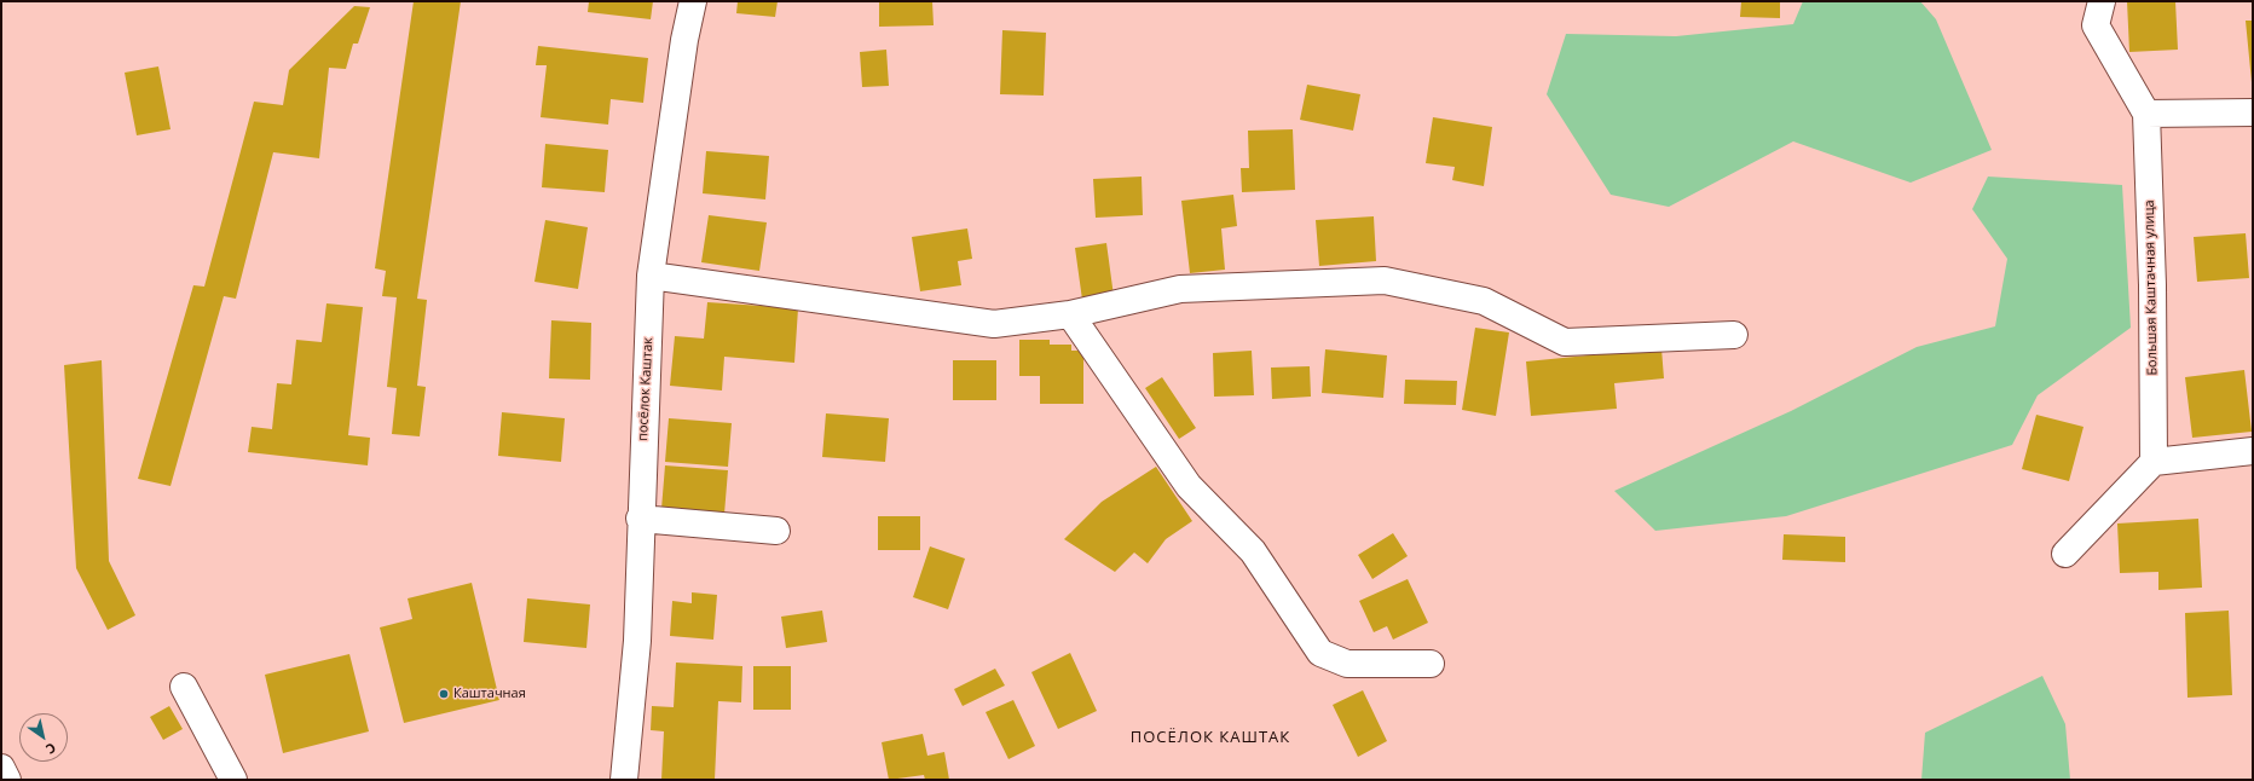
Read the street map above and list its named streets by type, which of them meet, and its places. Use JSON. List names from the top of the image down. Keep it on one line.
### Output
{"streets":{"street":["Большая Каштачная улица","посёлок Каштак"]},"districts":["ПОСЁЛОК КАШТАК"],"places":["Каштачная"],"north":"bottom right"}
